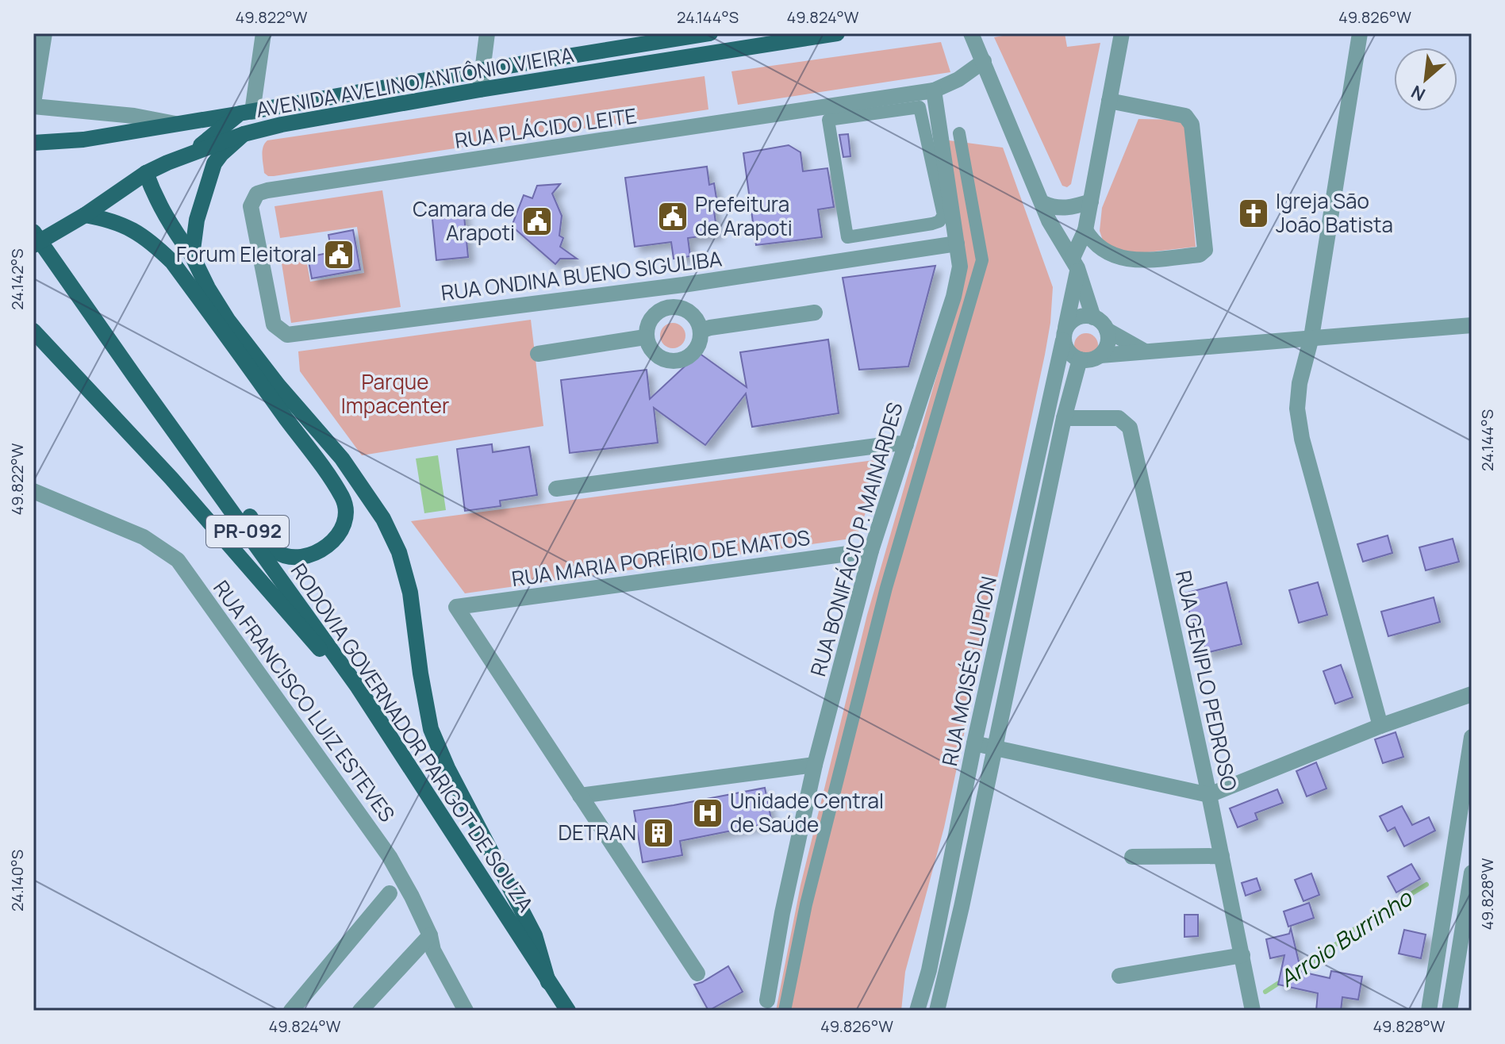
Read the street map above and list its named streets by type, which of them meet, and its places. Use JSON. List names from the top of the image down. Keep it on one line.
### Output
{"streets":{"main road":["AVENIDA AVELINO ANTÔNIO VIEIRA","PR-092","RODOVIA GOVERNADOR PARIGOT DE SOUZA"],"street":["RUA PLÁCIDO LEITE","RUA ONDINA BUENO SIGULIBA","RUA BONIFÁCIO P. MAINARDES","RUA MARIA PORFÍRIO DE MATOS","RUA MOISÉS LUPION","RUA GENIPLO PEDROSO","RUA FRANCISCO LUIZ ESTEVES"]},"crossings":[["RUA PLÁCIDO LEITE","RUA ONDINA BUENO SIGULIBA"],["RUA PLÁCIDO LEITE","RUA BONIFÁCIO P. MAINARDES"],["RUA ONDINA BUENO SIGULIBA","RUA BONIFÁCIO P. MAINARDES"],["RUA BONIFÁCIO P. MAINARDES","RUA MARIA PORFÍRIO DE MATOS"],["RUA MOISÉS LUPION","RUA GENIPLO PEDROSO"]],"water":["Arroio Burrinho"],"parks":["Parque Impacenter"],"places":{"church":["Igreja São João Batista"],"public building":["Prefeitura de Arapoti","Camara de Arapoti","Forum Eleitoral"],"hospital":["Unidade Central de Saúde"],"building":["DETRAN"]},"north":"bottom left","coordinates":["49.822°W","24.144°S","49.824°W","49.826°W","24.142°S","24.140°S","49.828°W"]}
